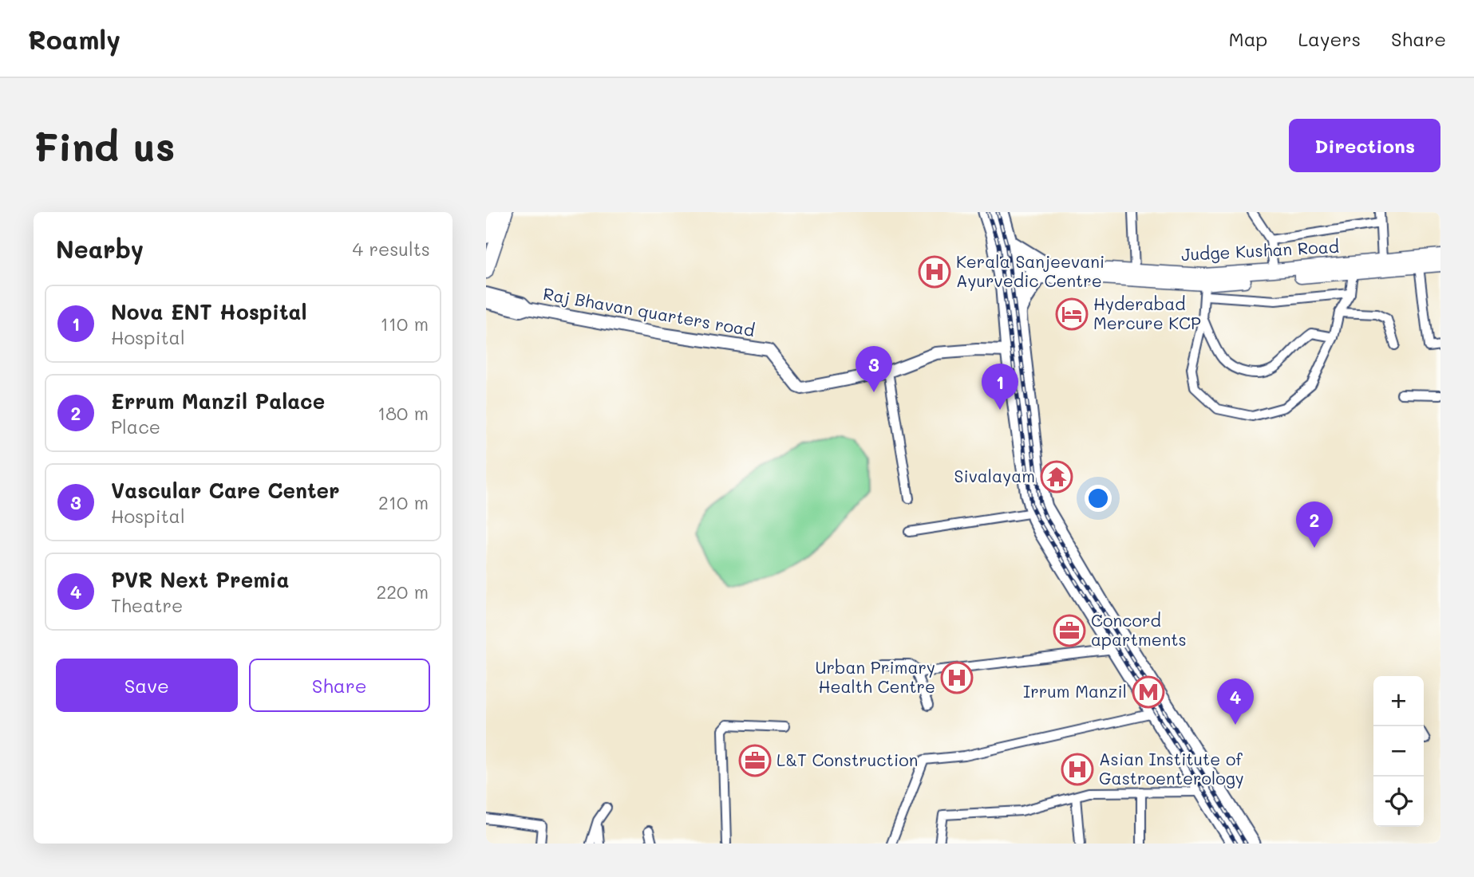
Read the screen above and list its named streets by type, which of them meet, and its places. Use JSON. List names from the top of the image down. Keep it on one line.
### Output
{"streets":{"main road":["Judge Kushan Road"],"street":["Raj Bhavan quarters road"]},"places":{"hospital":["Kerala Sanjeevani Ayurvedic Centre","Urban Primary Health Centre","Asian Institute of Gastroenterology"],"hotel":["Hyderabad Mercure KCP"],"temple":["Sivalayam"],"office":["Concord apartments","L&T Construction"],"metro station":["Irrum Manzil"]},"page":{"header":"Roamly","nav":["Map","Layers","Share"],"buttons":["Directions",["Save","Share"]],"title":"Find us","heading":["Nearby","4 results"],"list":[{"mark":"1","name":"Nova ENT Hospital","note":"Hospital","value":"110 m"},{"mark":"2","name":"Errum Manzil Palace","note":"Place","value":"180 m"},{"mark":"3","name":"Vascular Care Center","note":"Hospital","value":"210 m"},{"mark":"4","name":"PVR Next Premia","note":"Theatre","value":"220 m"}],"pins":["3","1","2","4"],"map_buttons":["+","−"]}}
